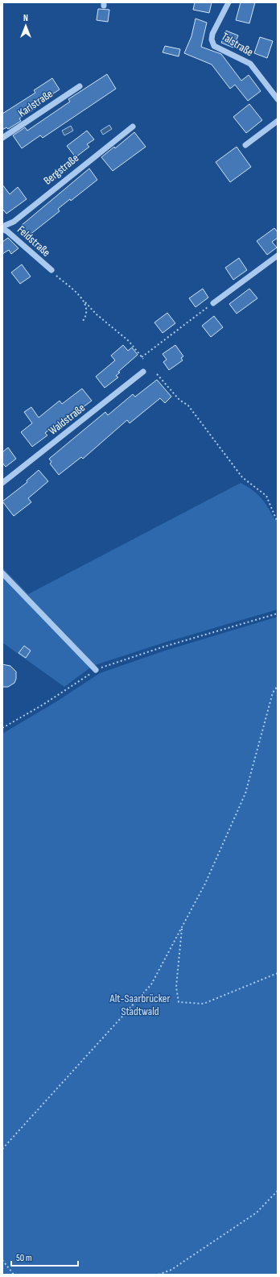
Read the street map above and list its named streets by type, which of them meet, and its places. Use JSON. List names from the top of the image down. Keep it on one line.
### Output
{"streets":{"street":["Talstraße","Karlstraße","Bergstraße","Feldstraße","Waldstraße"]},"crossings":[["Bergstraße","Feldstraße"]],"parks":["Alt-Saarbrücker Stadtwald"],"scale_bar":"50 m","north":"top"}
